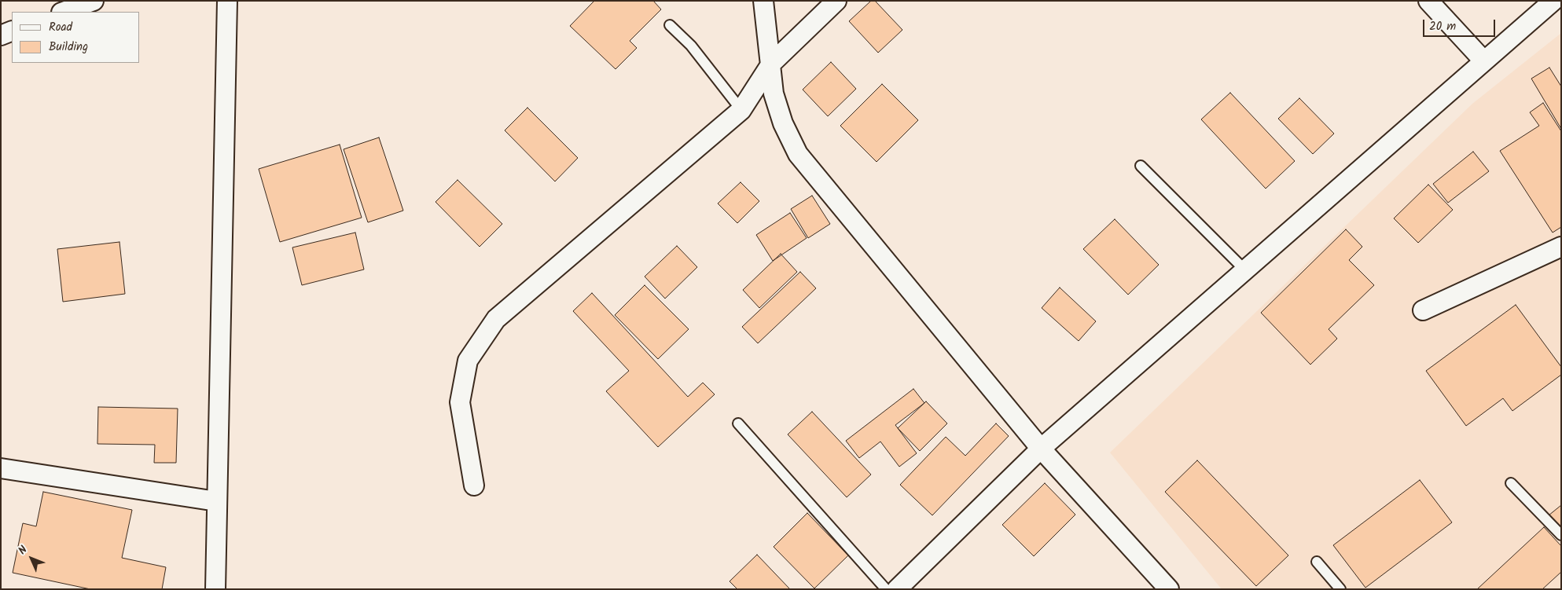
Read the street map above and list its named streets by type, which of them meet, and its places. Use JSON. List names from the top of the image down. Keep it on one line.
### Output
{"legend":["Road","Building"],"scale_bar":"20 m","north":"top left"}
